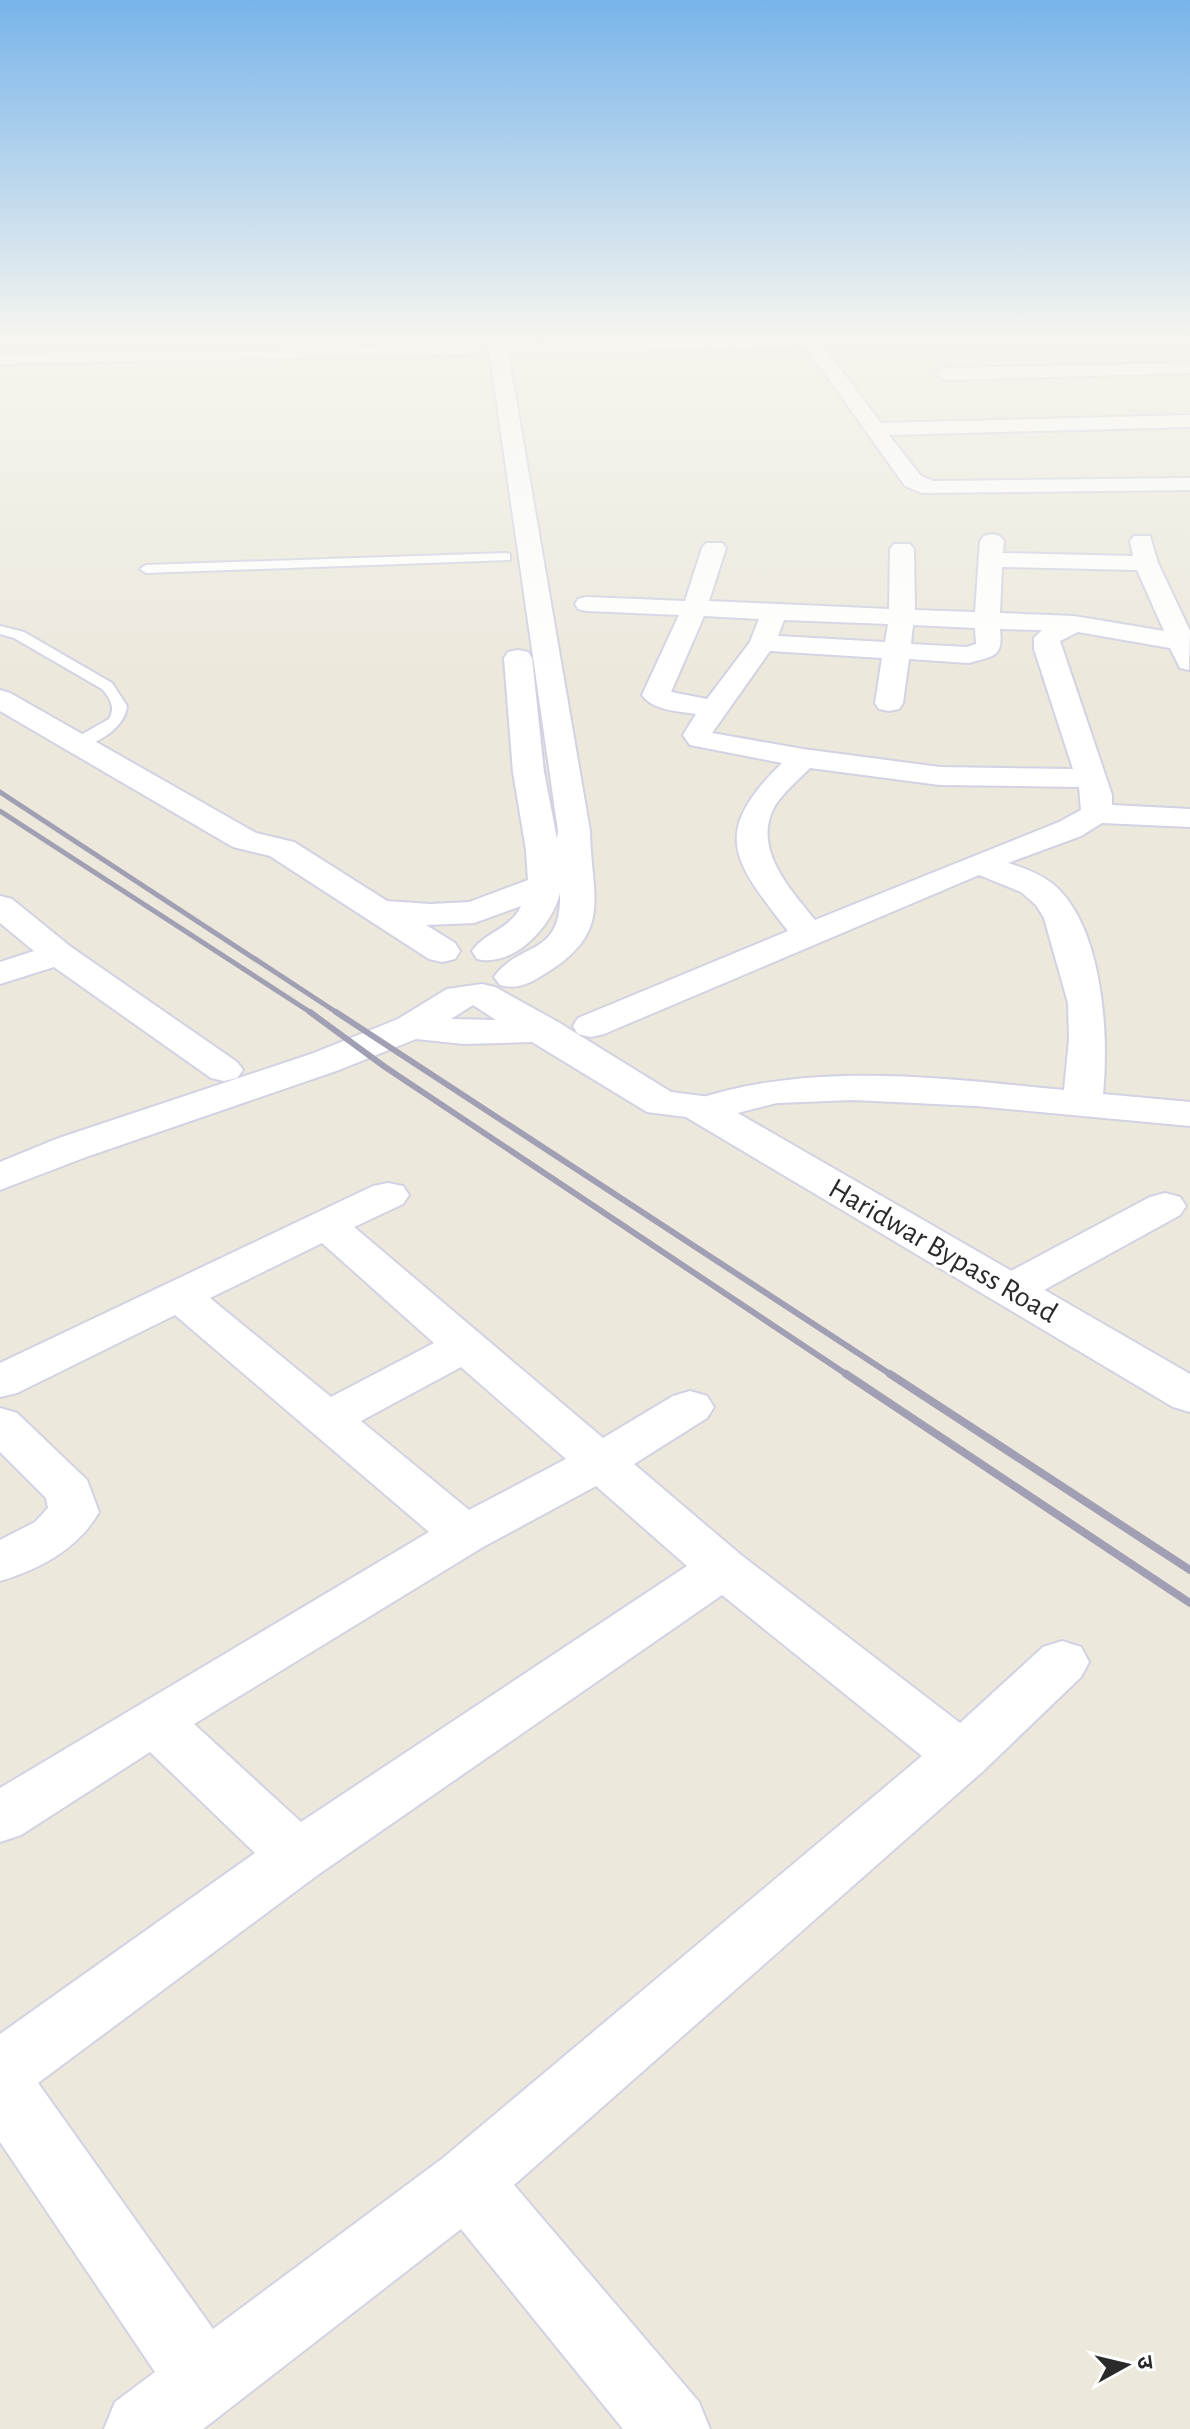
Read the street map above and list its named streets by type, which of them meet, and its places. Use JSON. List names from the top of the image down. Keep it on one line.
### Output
{"streets":{"main road":["Haridwar Bypass Road"]},"north":"right"}
